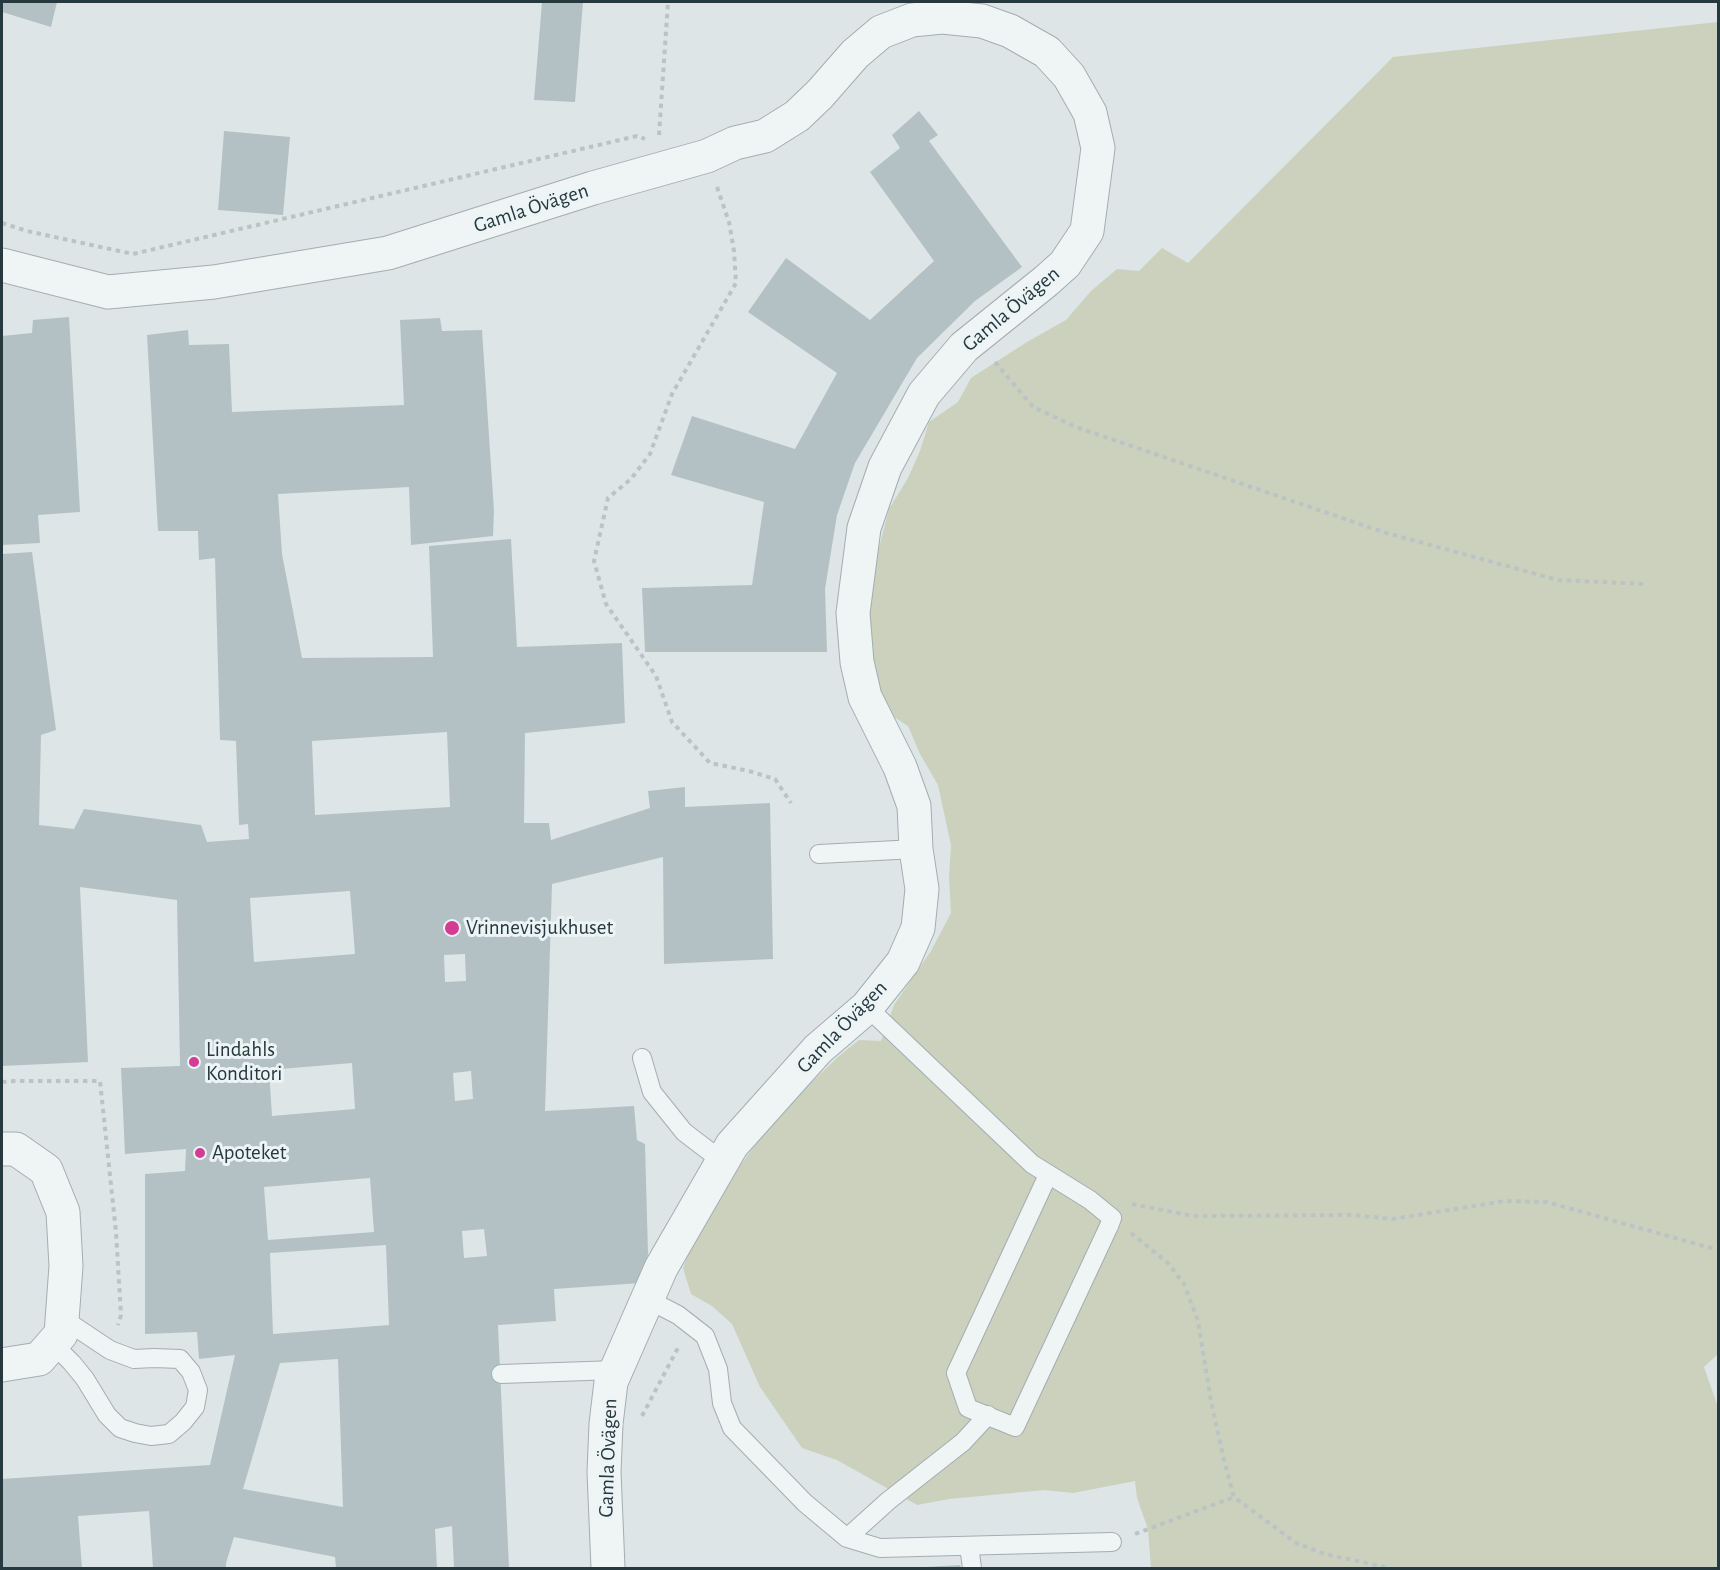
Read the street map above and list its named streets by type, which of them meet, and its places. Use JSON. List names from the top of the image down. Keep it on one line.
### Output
{"streets":{"street":["Gamla Övägen"]},"places":["Vrinnevisjukhuset","Lindahls Konditori","Apoteket"]}
